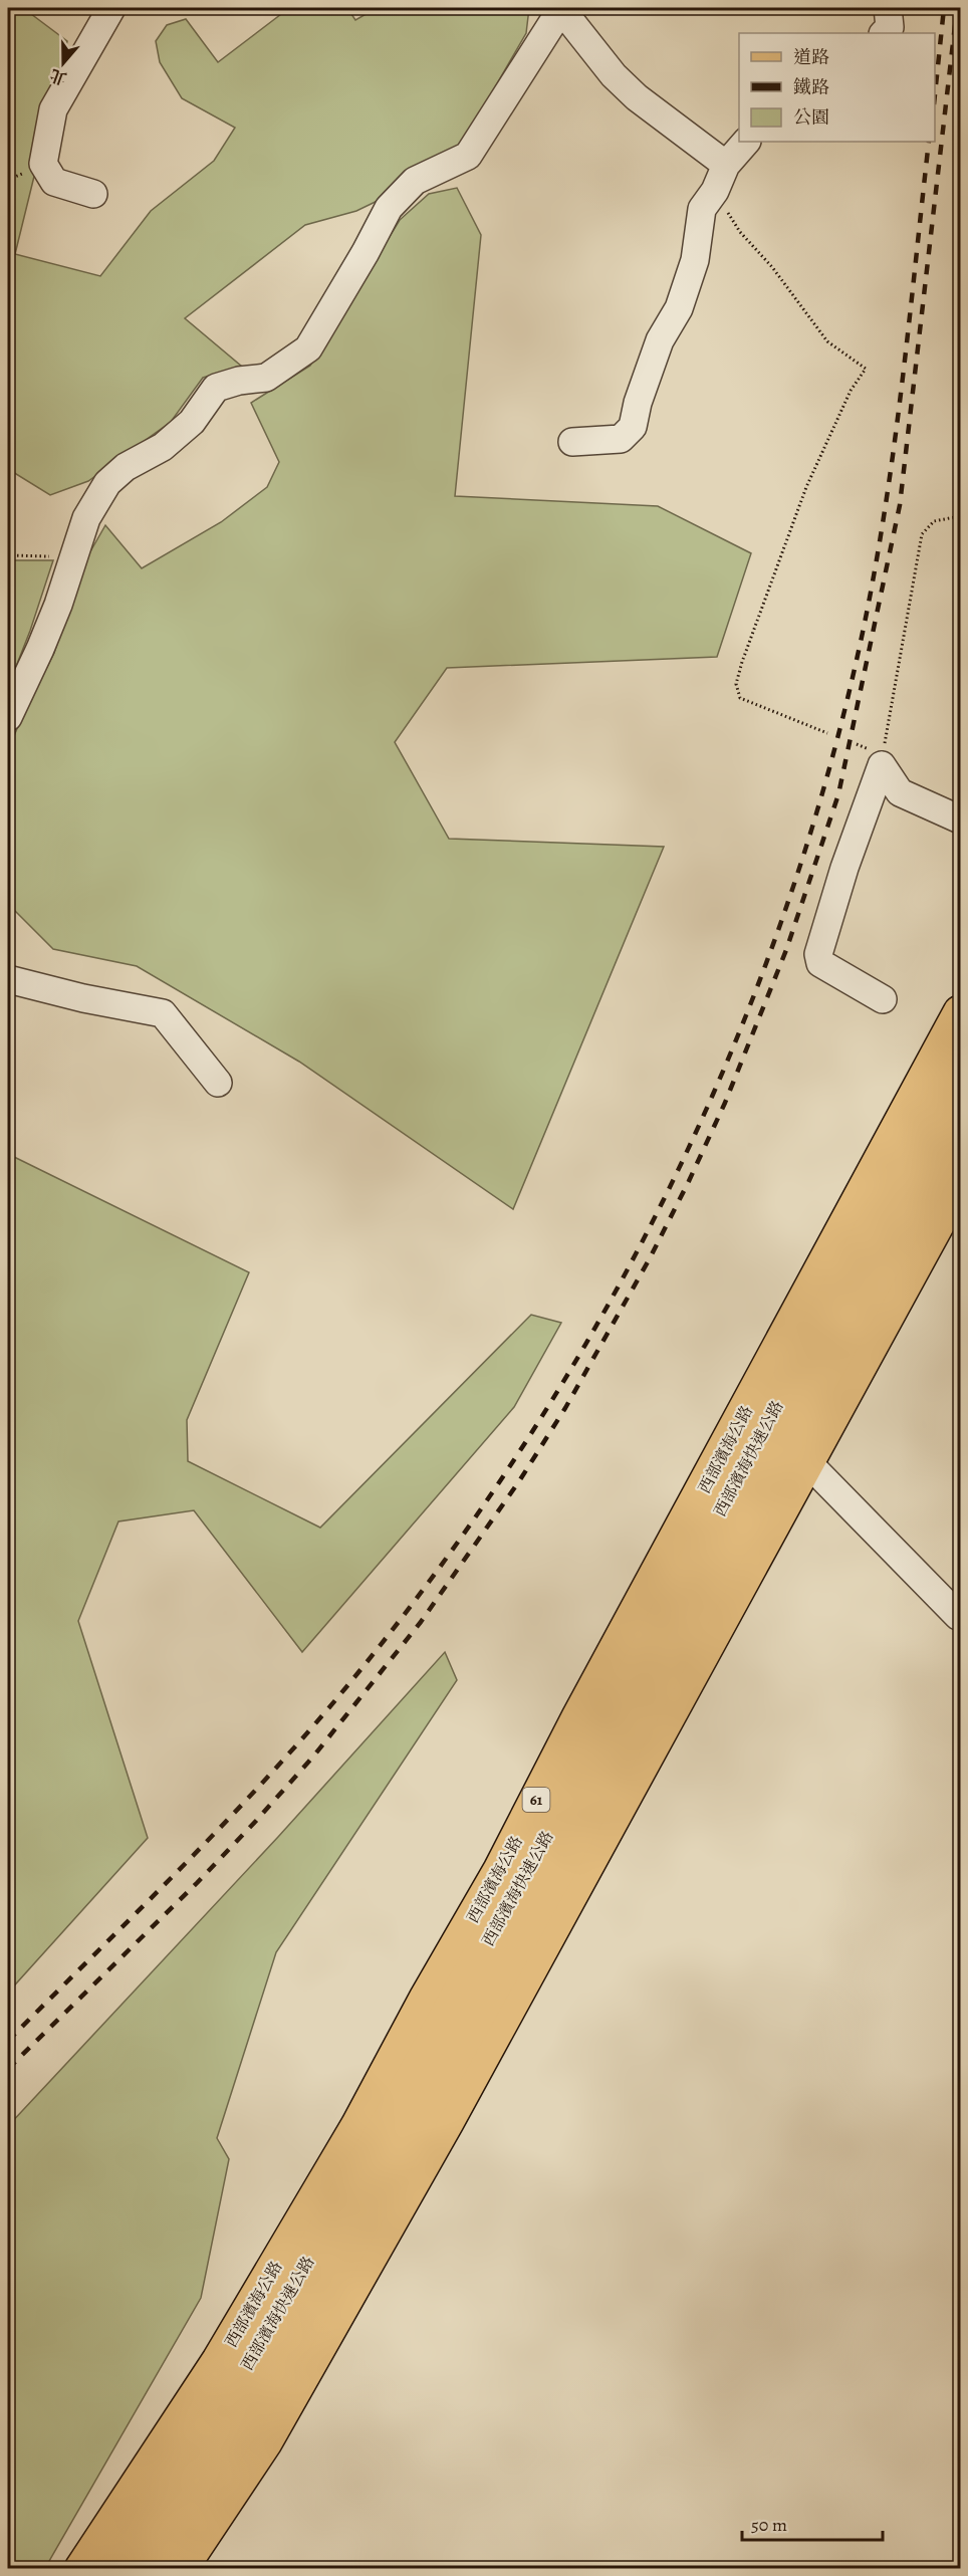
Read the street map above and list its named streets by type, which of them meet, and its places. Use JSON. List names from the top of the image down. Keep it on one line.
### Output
{"streets":{"main road":["西部濱海公路","西部濱海快速公路","61"]},"legend":["道路","鐵路","公園"],"scale_bar":"50 m","north":"bottom"}
